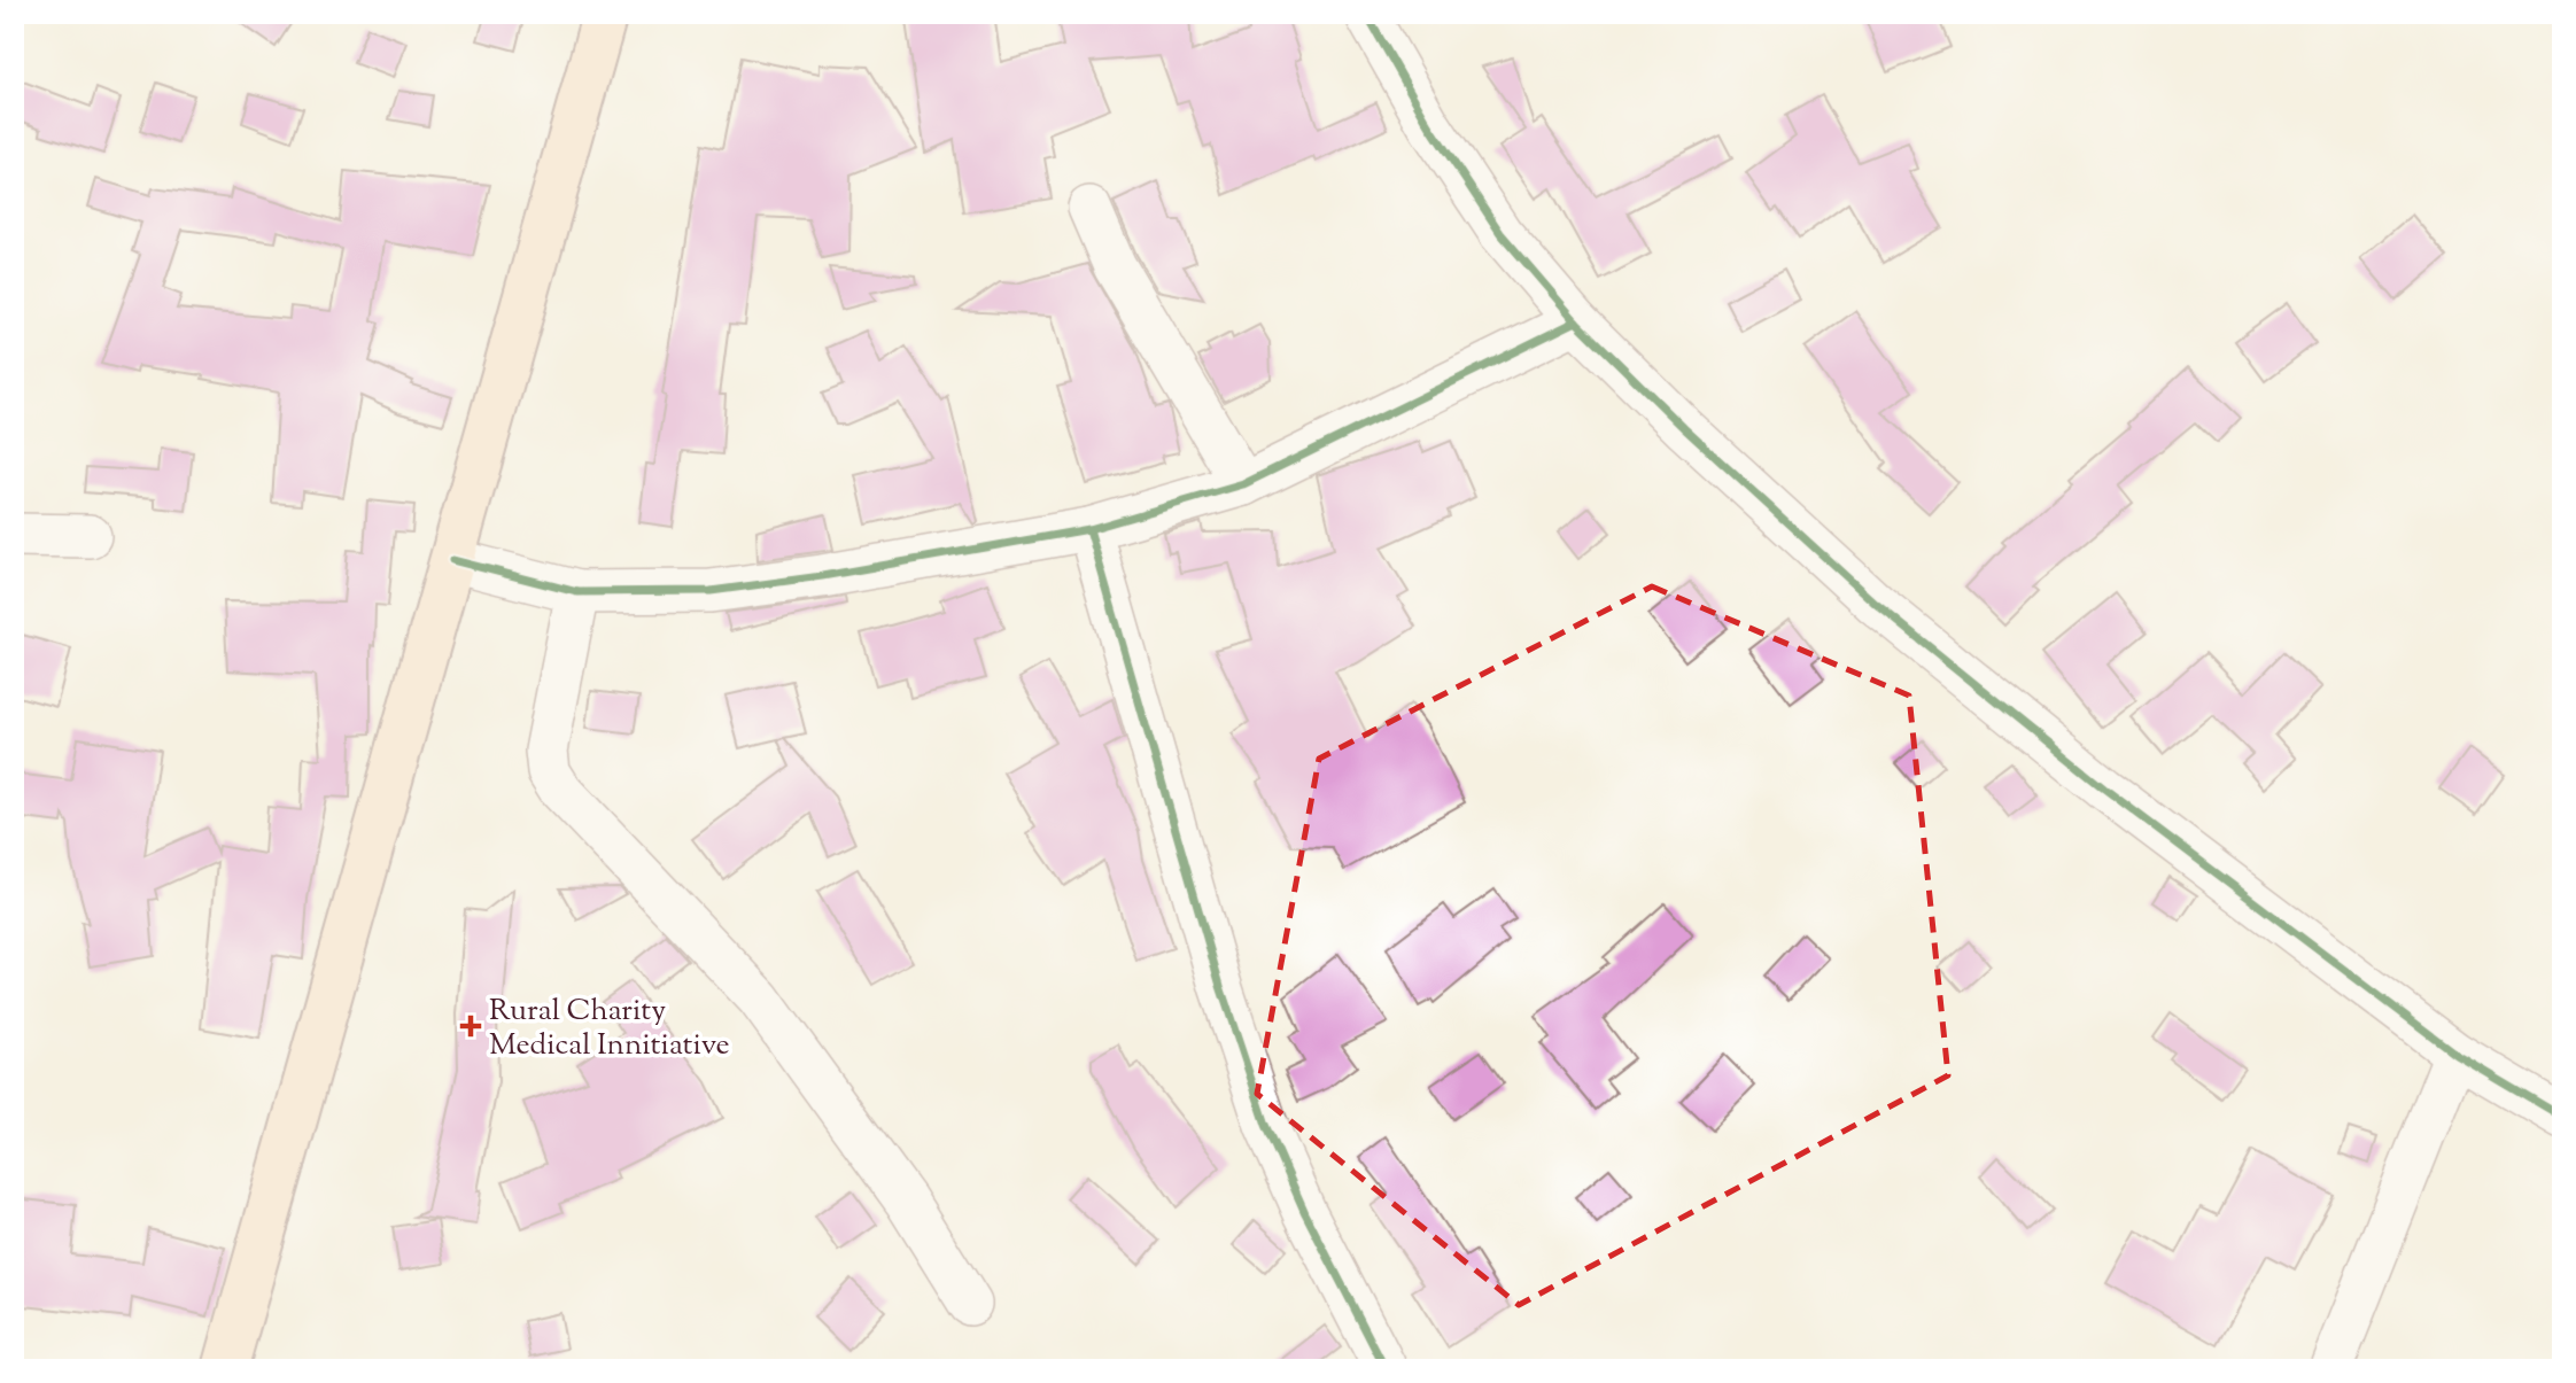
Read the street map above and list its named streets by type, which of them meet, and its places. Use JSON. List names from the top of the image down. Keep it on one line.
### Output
{"places":{"health":["Rural Charity Medical Innitiative"]}}
